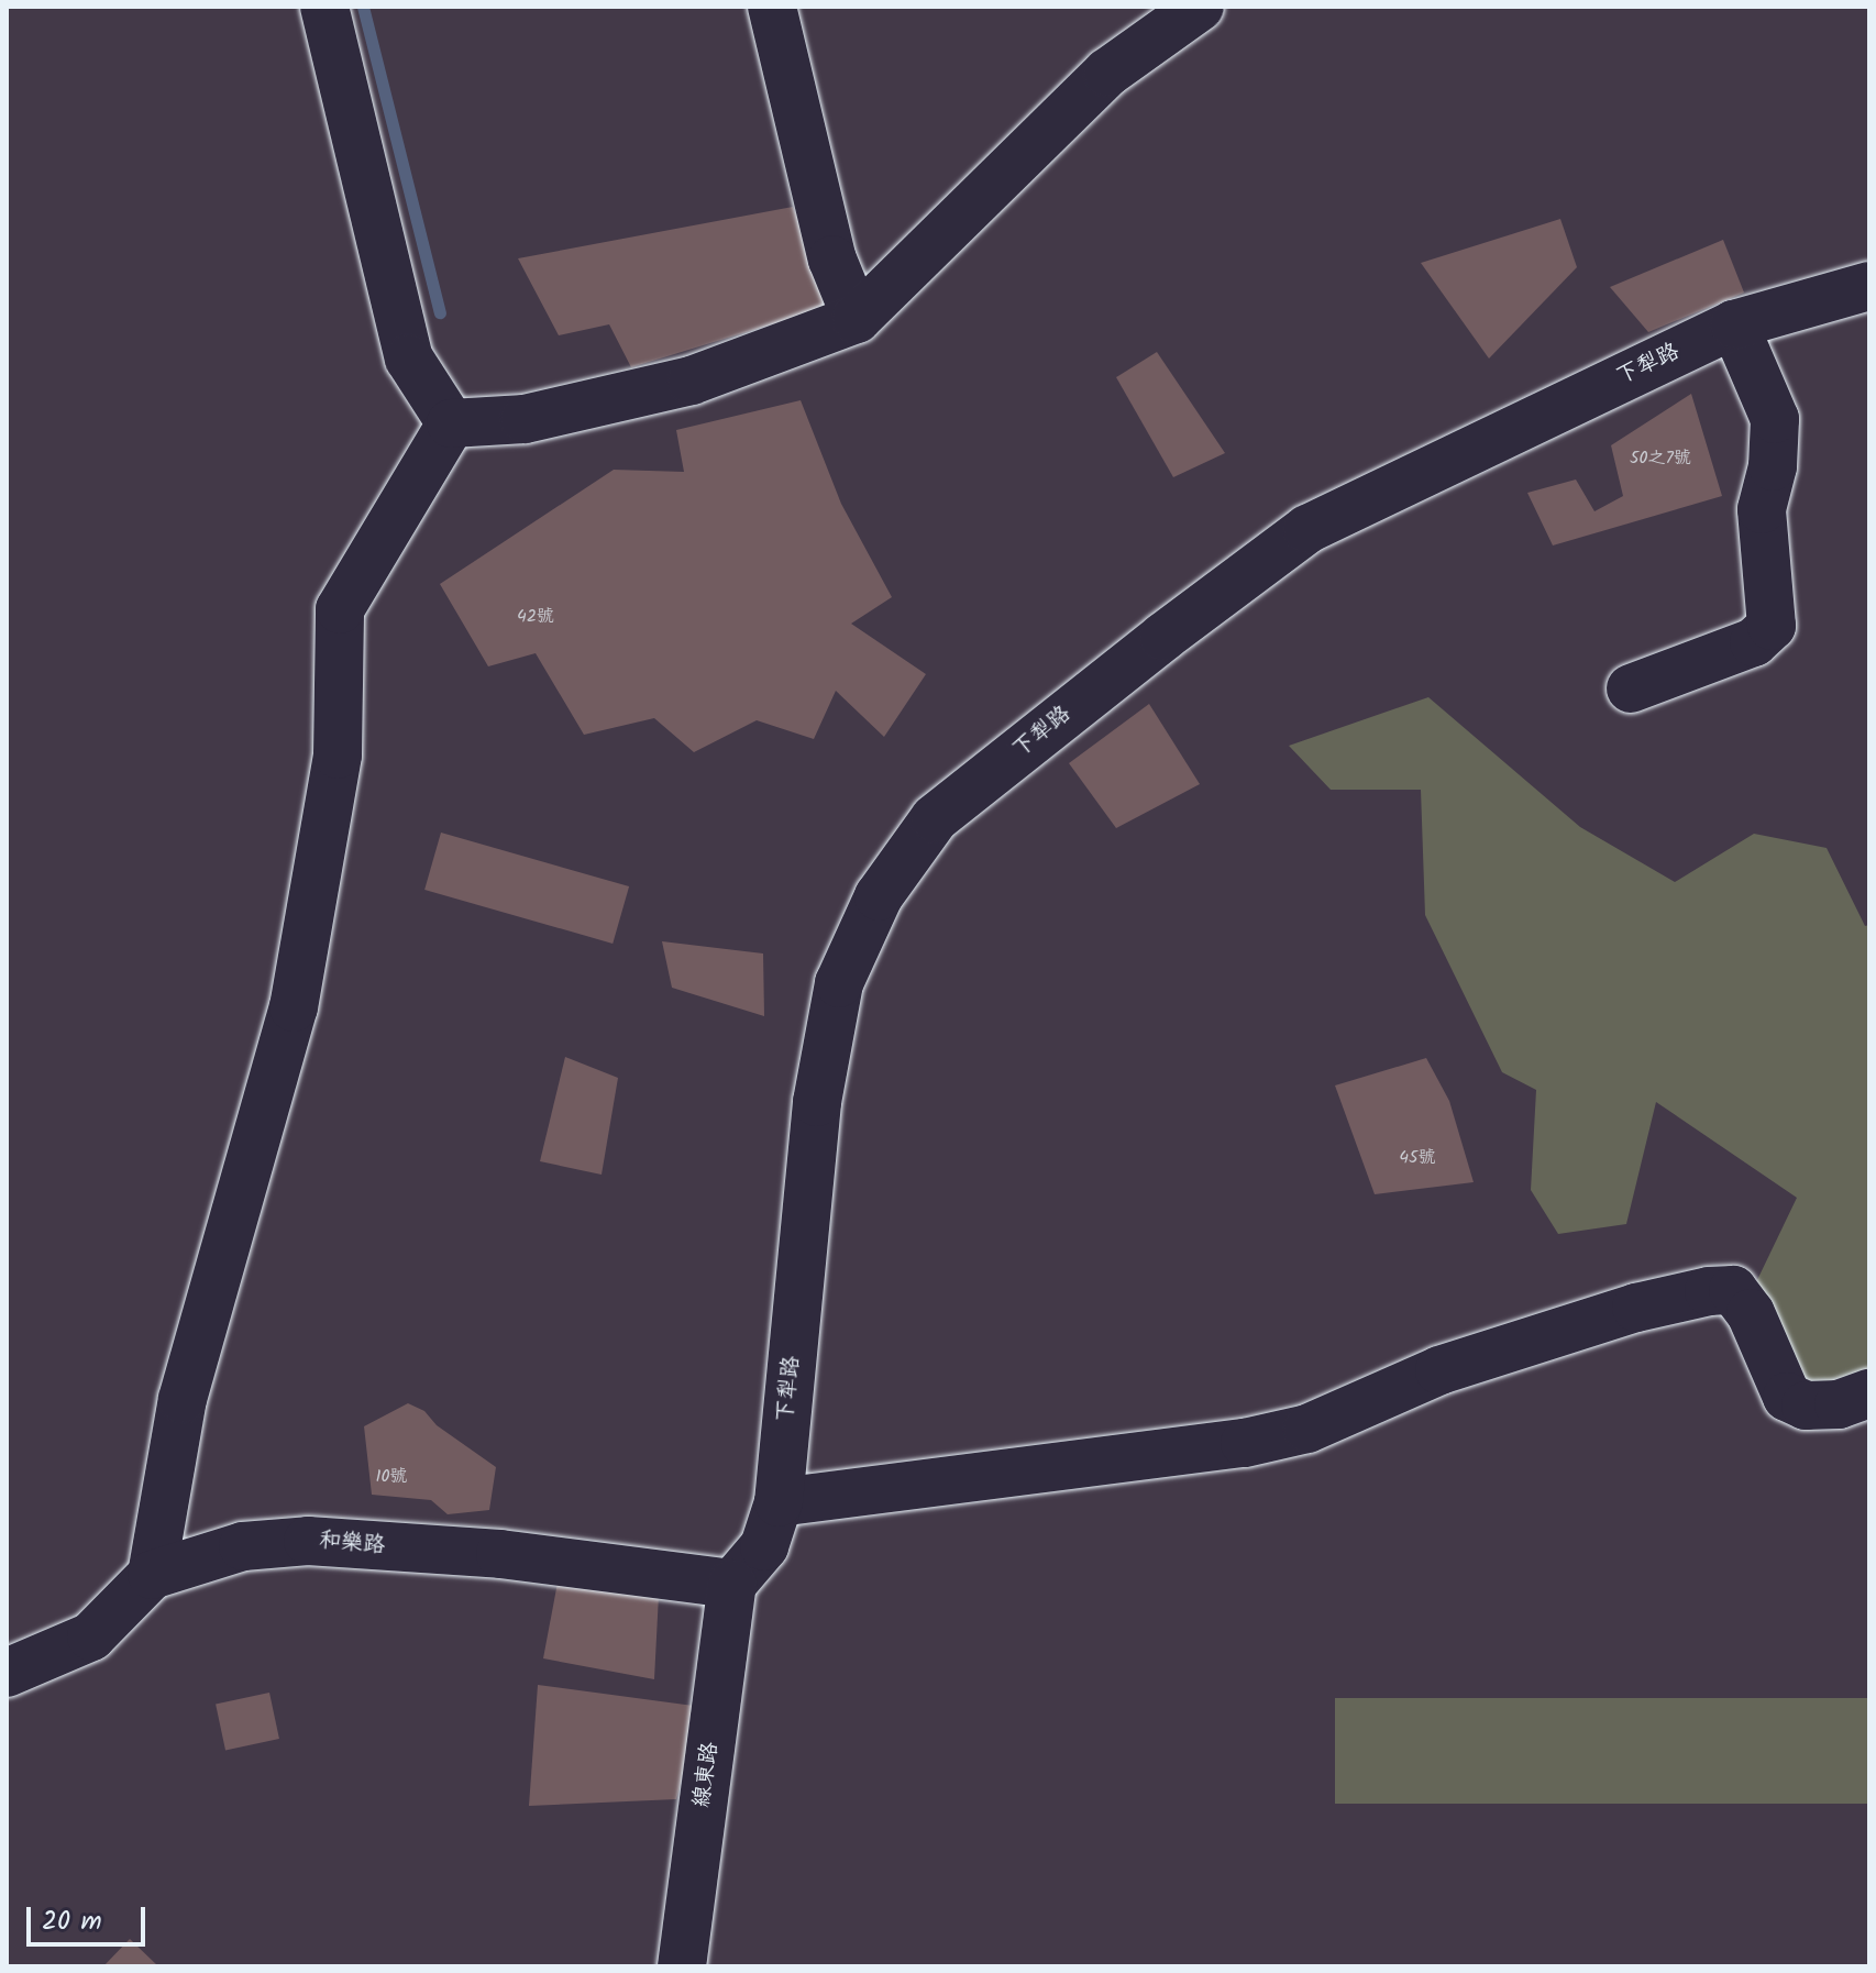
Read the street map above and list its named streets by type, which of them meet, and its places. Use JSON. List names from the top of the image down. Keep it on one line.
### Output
{"streets":{"street":["下犁路","和樂路","線東路"]},"crossings":[["下犁路","和樂路"],["下犁路","線東路"],["和樂路","線東路"]],"house_numbers":["50之7號","42號","45號","10號"],"scale_bar":"20 m"}
